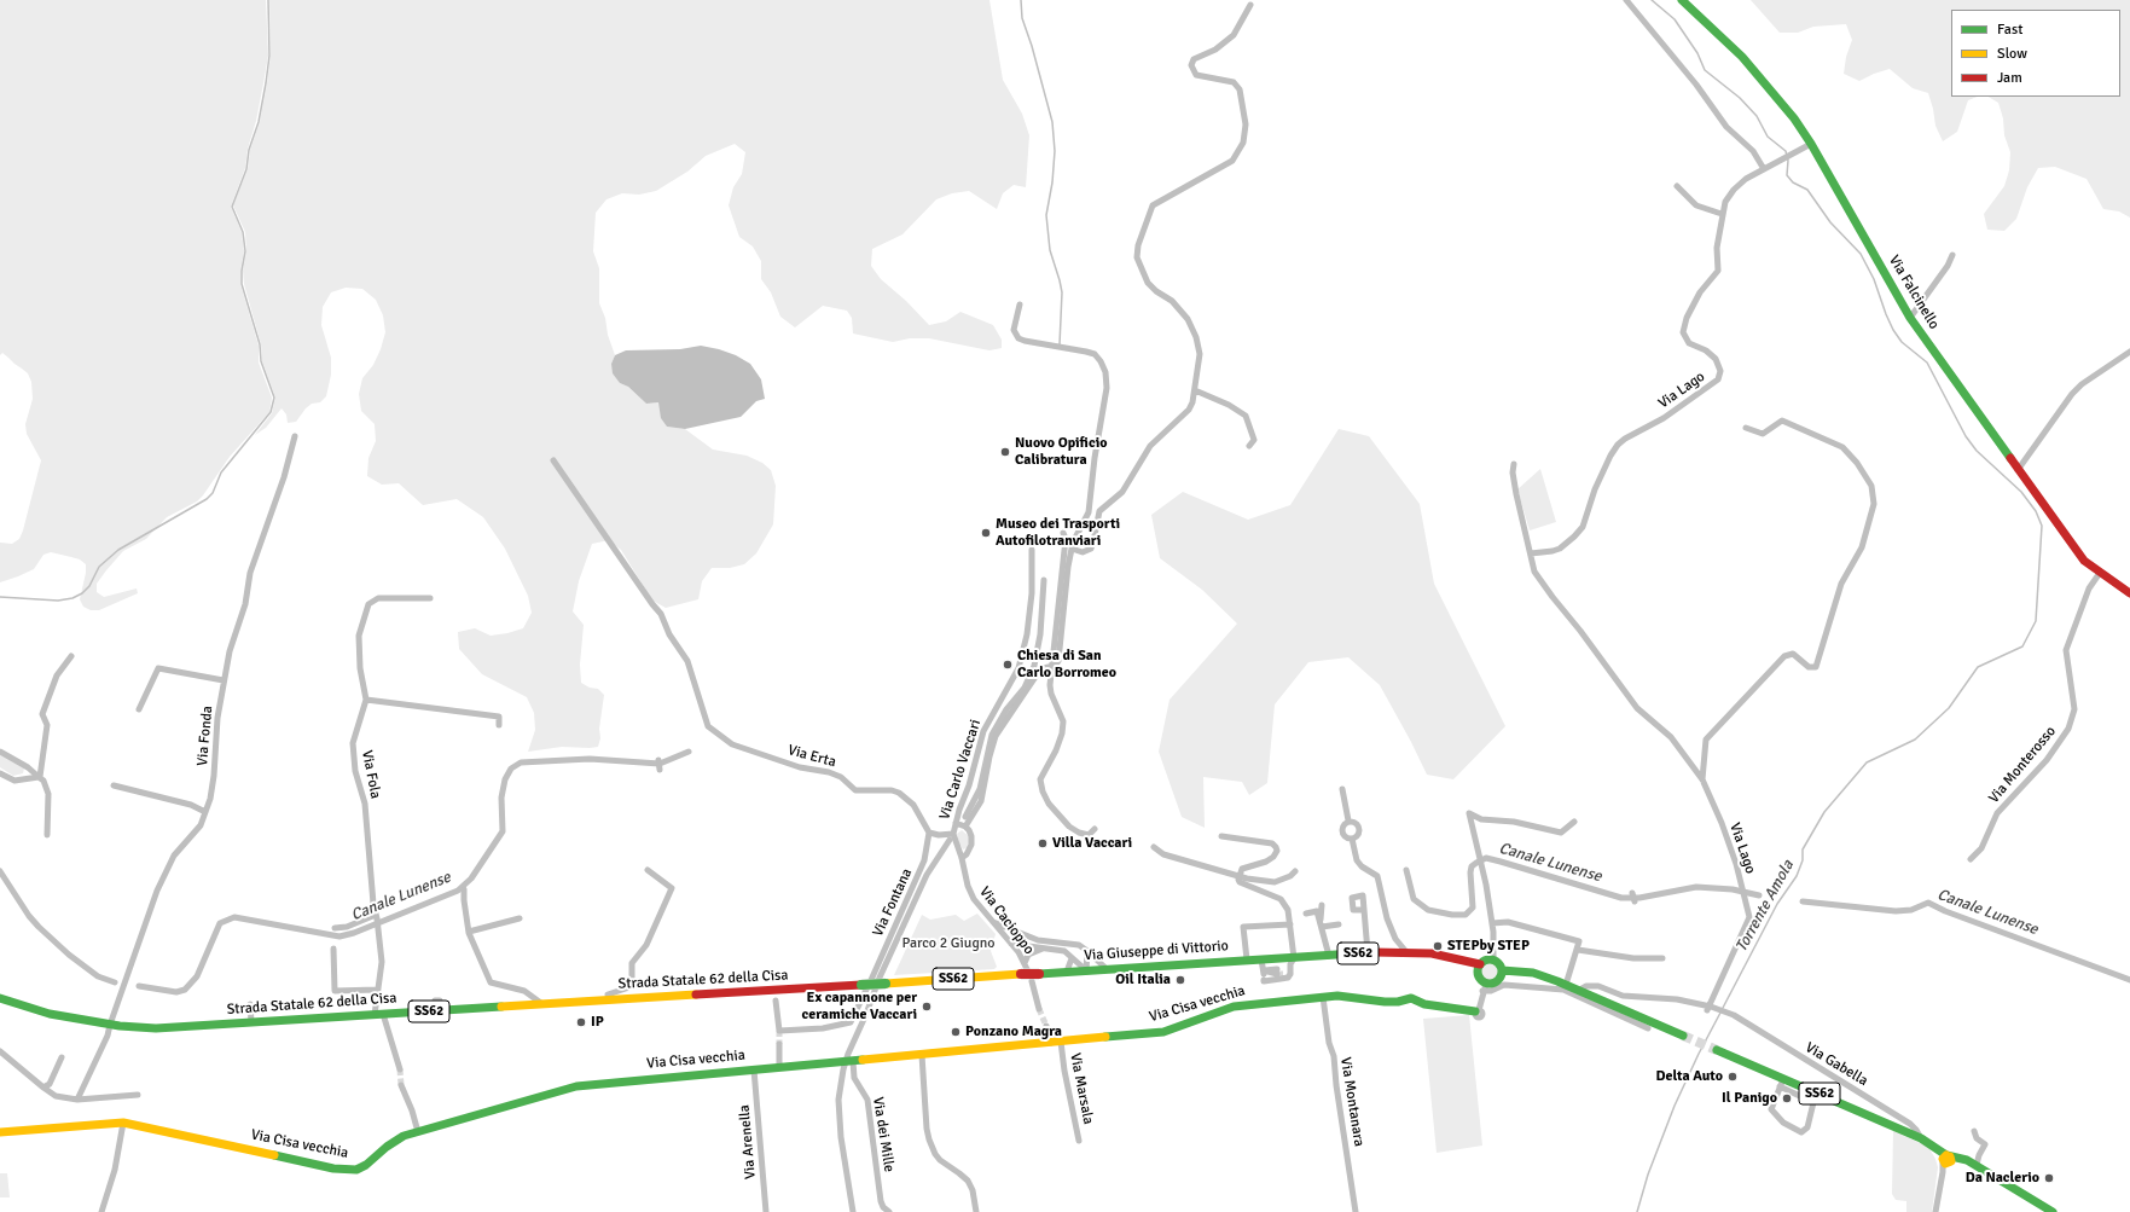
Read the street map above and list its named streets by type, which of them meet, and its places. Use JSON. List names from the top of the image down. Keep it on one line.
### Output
{"streets":{"street":["Via Falcinello","Via Lago","Via Fonda","Via Erta","Via Monterosso","Via Carlo Vaccari","Via Fola","Via Fontana","Via Cacioppo","Via Giuseppe di Vittorio","SS62","Strada Statale 62 della Cisa","Via Cisa vecchia","Via Gabella","Via Marsala","Via Montanara","Via dei Mille","Via Arenella"]},"crossings":[["Via Falcinello","Via Lago"],["Via Falcinello","Via Monterosso"],["Via Lago","Via Gabella"],["Via Fonda","Strada Statale 62 della Cisa"],["Via Erta","Via Fontana"],["Via Fola","Strada Statale 62 della Cisa"],["Via Cacioppo","SS62"],["Via Giuseppe di Vittorio","SS62"],["SS62","Strada Statale 62 della Cisa"],["SS62","Via Gabella"],["Via Cisa vecchia","Via Marsala"],["Via Cisa vecchia","Via Montanara"],["Via Cisa vecchia","Via dei Mille"],["Via Cisa vecchia","Via Arenella"]],"water":["Canale Lunense","Torrente Amola"],"parks":["Parco 2 Giugno"],"places":["Nuovo Opificio Calibratura","Museo dei Trasporti Autofilotranviari","Chiesa di San Carlo Borromeo","Villa Vaccari","STEPby STEP","Oil Italia","Ex capannone per ceramiche Vaccari","IP","Ponzano Magra","Delta Auto","Il Panigo","Da Naclerio"],"legend":["Fast","Slow","Jam"]}
